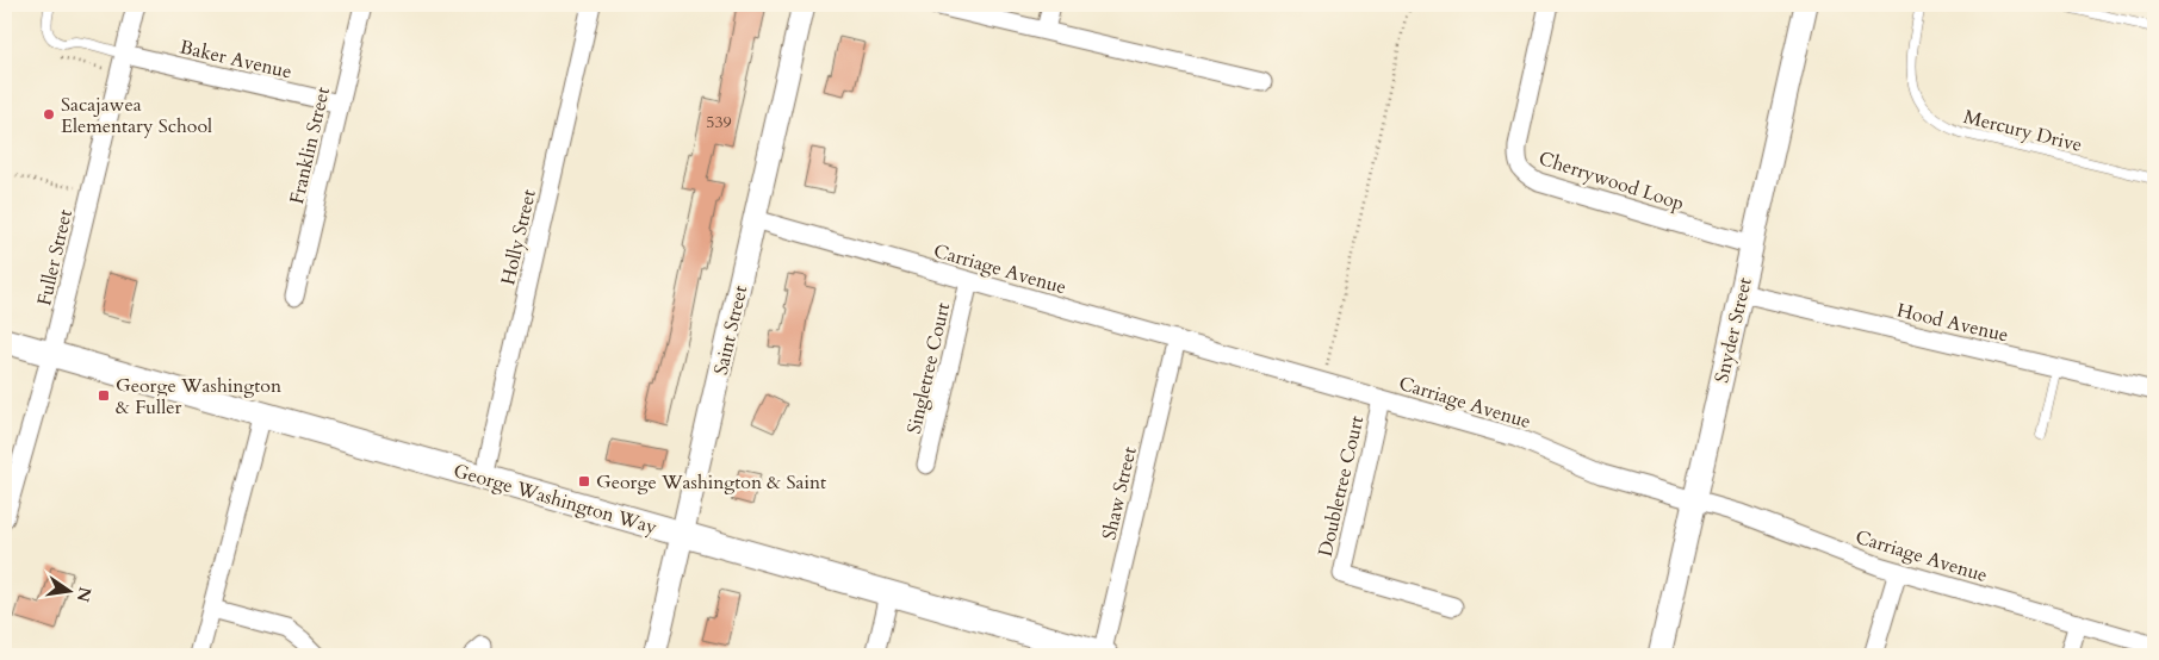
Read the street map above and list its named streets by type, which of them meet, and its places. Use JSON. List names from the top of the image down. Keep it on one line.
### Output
{"streets":{"main road":["George Washington Way"],"street":["Baker Avenue","Franklin Street","Cherrywood Loop","Holly Street","Fuller Street","Carriage Avenue","Hood Avenue","Saint Street","Snyder Street","Singletree Court","Doubletree Court","Shaw Street"],"lane":["Mercury Drive"]},"crossings":[["Baker Avenue","Franklin Street"],["Baker Avenue","Fuller Street"],["Cherrywood Loop","Snyder Street"],["Holly Street","George Washington Way"],["Fuller Street","George Washington Way"],["Carriage Avenue","Saint Street"],["Carriage Avenue","Snyder Street"],["Carriage Avenue","Singletree Court"],["Carriage Avenue","Doubletree Court"],["Carriage Avenue","Shaw Street"],["Hood Avenue","Snyder Street"],["Saint Street","George Washington Way"],["Shaw Street","George Washington Way"]],"places":{"other":["Sacajawea Elementary School"],"transit":["George Washington & Fuller","George Washington & Saint"]},"house_numbers":["539"],"north":"right"}
